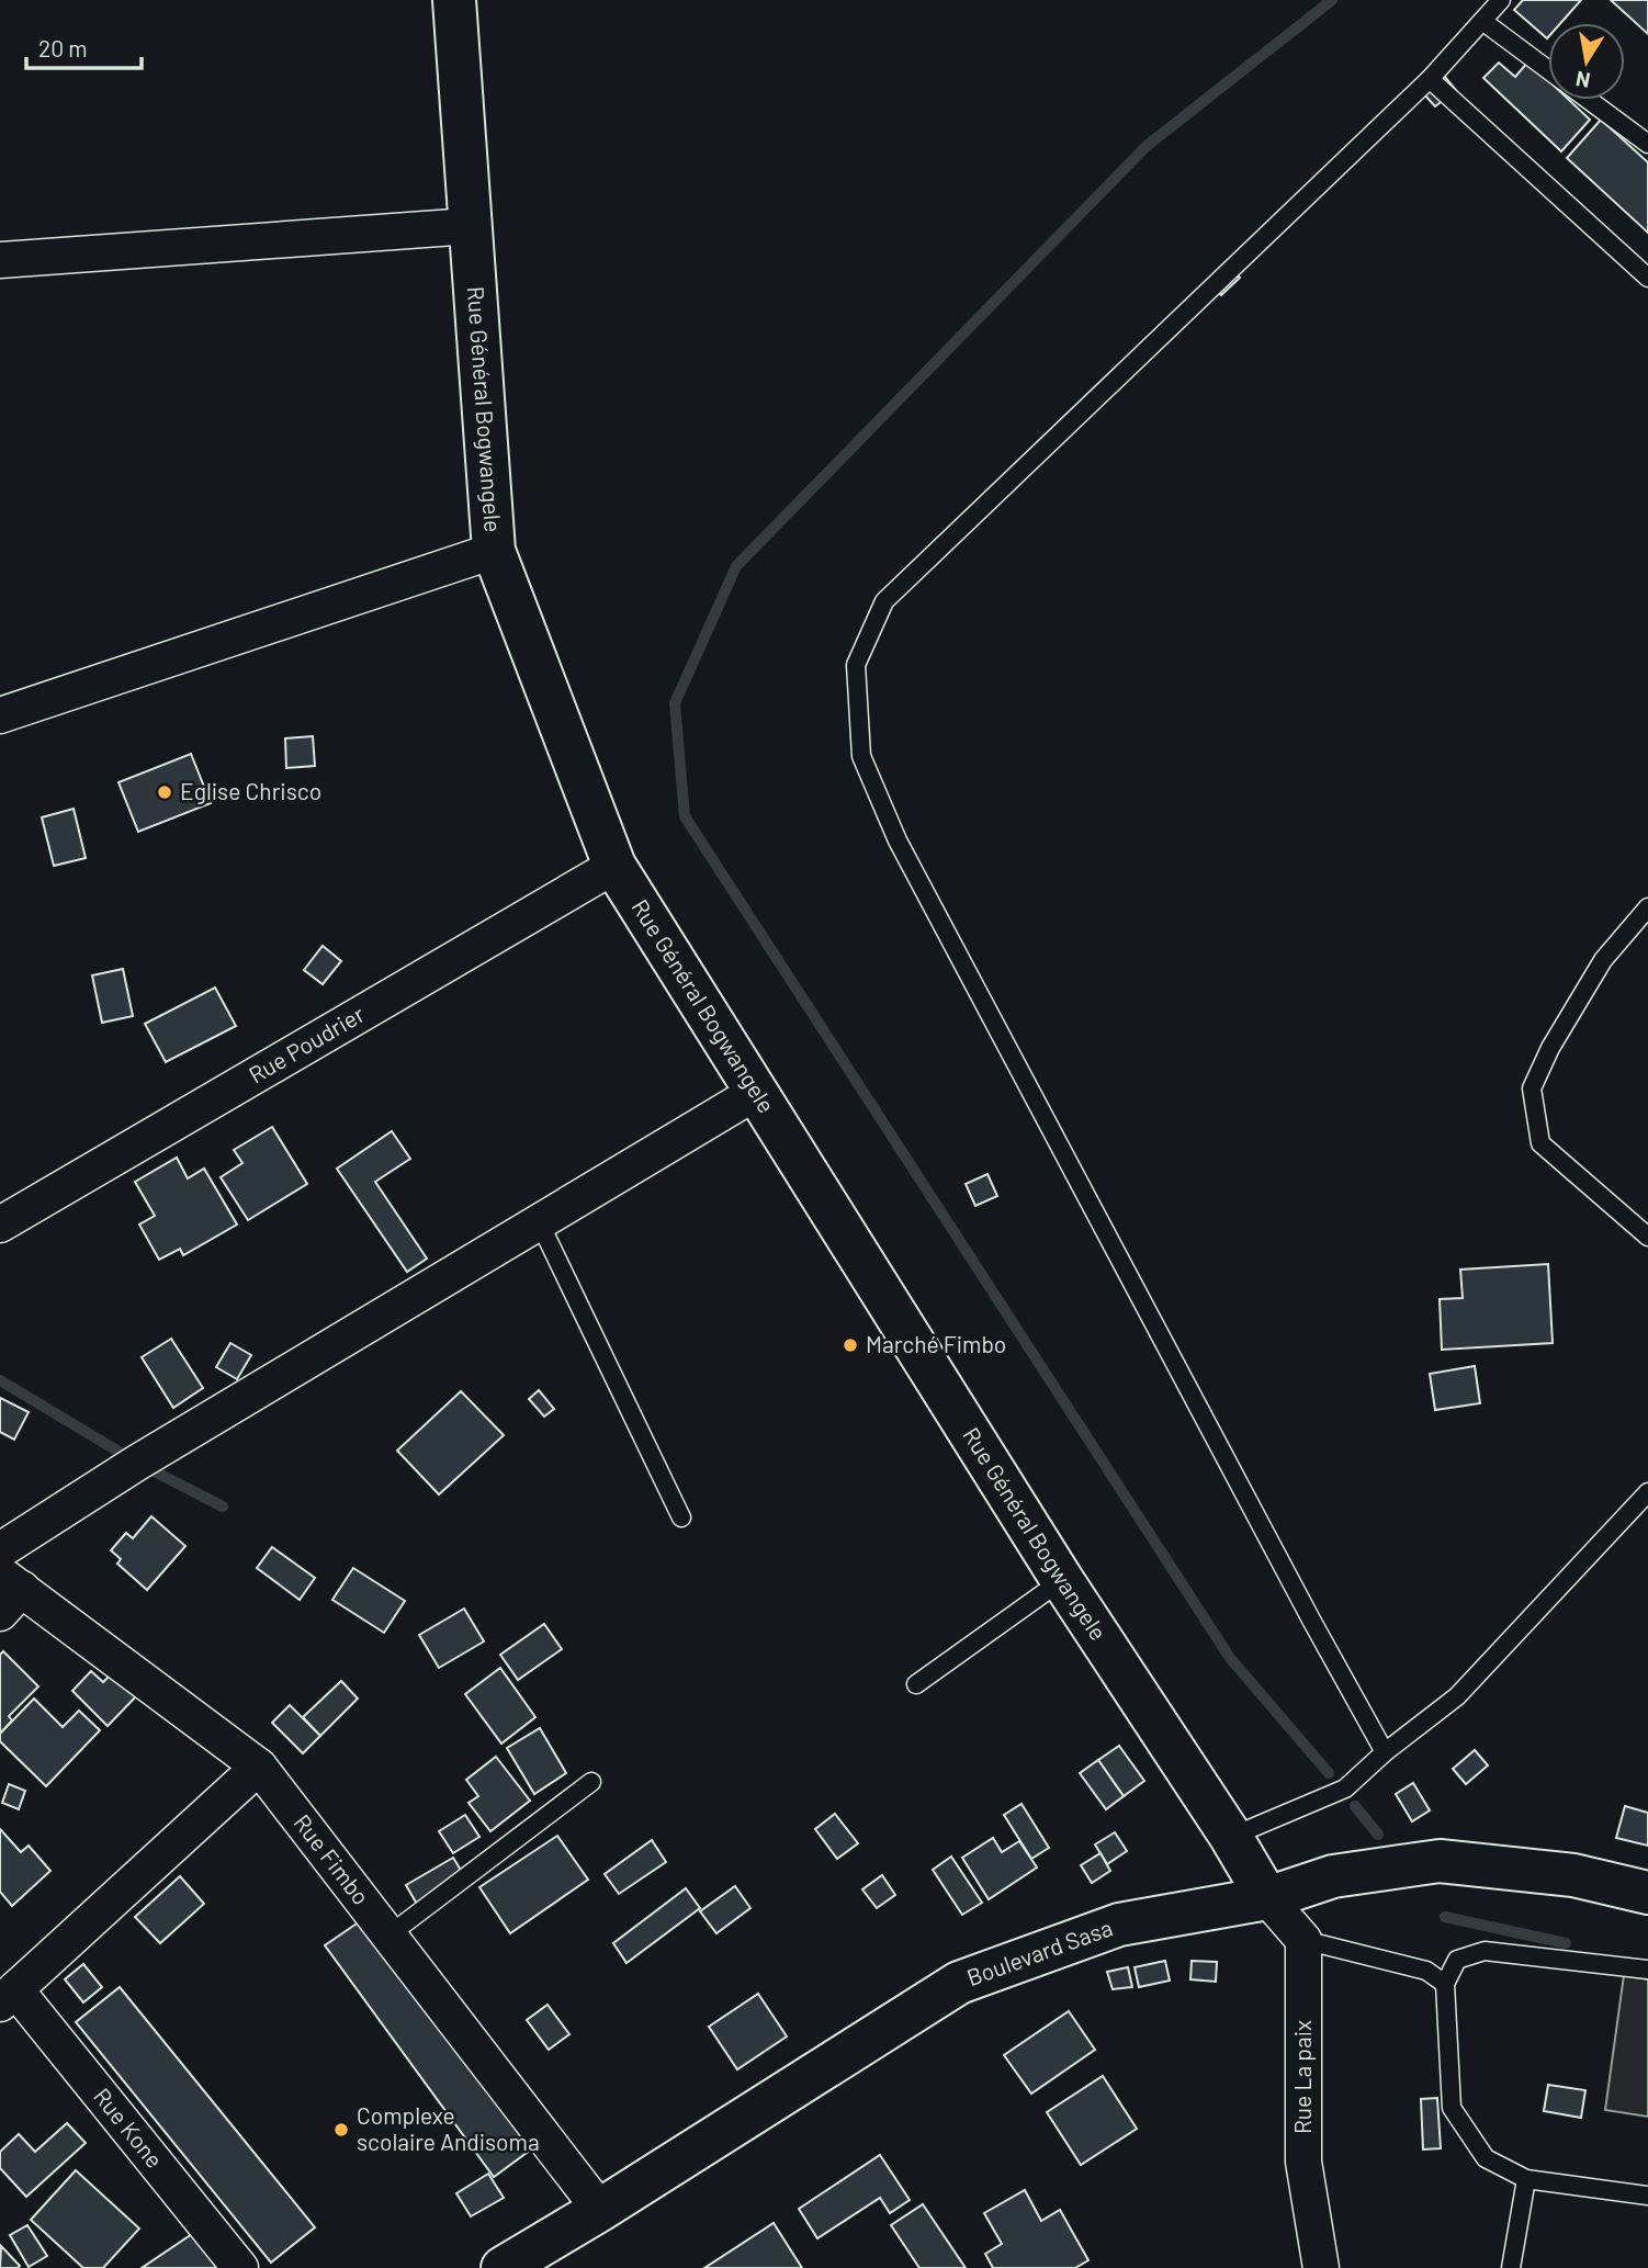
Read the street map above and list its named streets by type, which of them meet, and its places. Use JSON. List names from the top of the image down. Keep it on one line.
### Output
{"streets":{"street":["Rue Général Bogwangele","Rue Poudrier","Rue Fimbo","Boulevard Sasa","Rue La paix","Rue Kone"]},"crossings":[["Rue Général Bogwangele","Rue Poudrier"],["Rue Général Bogwangele","Boulevard Sasa"],["Rue Fimbo","Boulevard Sasa"]],"places":["Eglise Chrisco","Marché Fimbo","Complexe scolaire Andisoma"],"scale_bar":"20 m","north":"bottom"}
